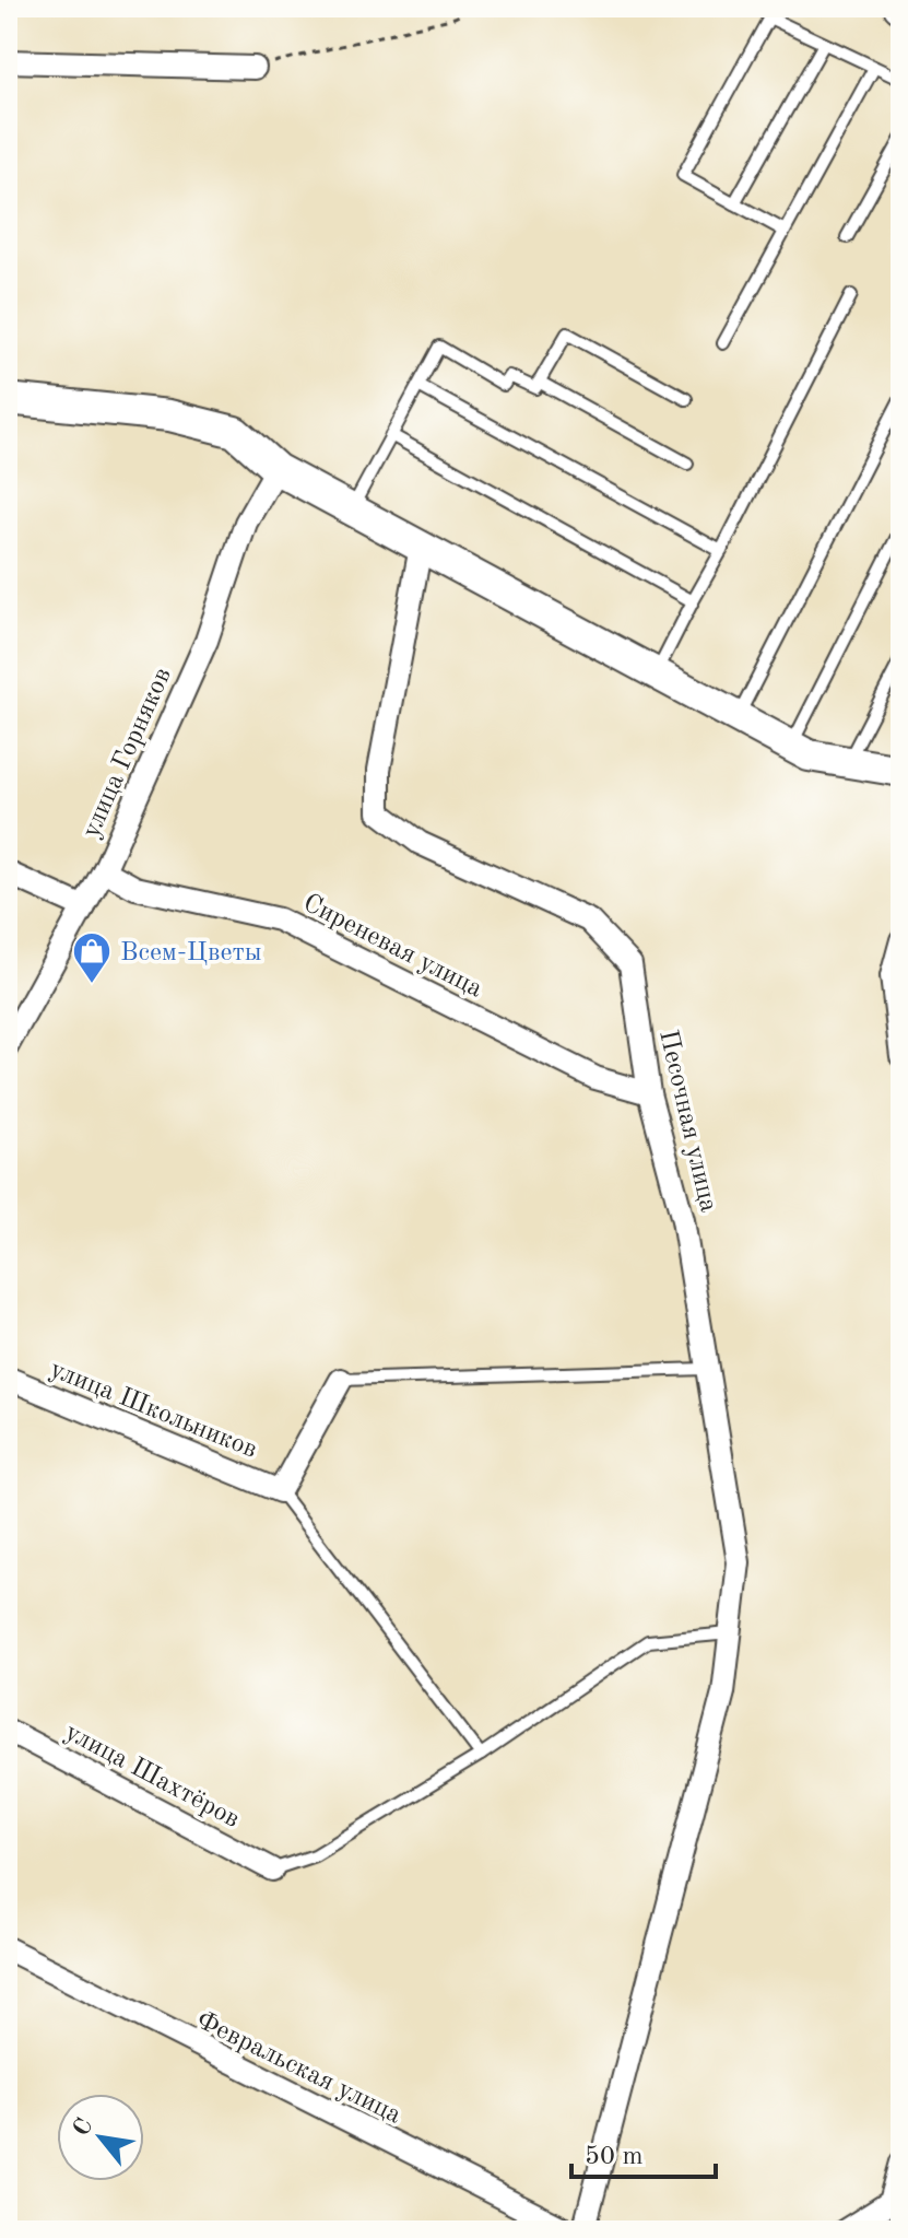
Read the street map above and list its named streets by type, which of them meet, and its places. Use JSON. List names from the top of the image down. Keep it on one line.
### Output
{"streets":{"street":["улица Горняков","Сиреневая улица","Песочная улица","улица Школьников","улица Шахтёров","Февральская улица"]},"crossings":[["улица Горняков","Сиреневая улица"],["Сиреневая улица","Песочная улица"]],"places":{"shop":["Всем-Цветы"]},"scale_bar":"50 m","north":"top left"}
